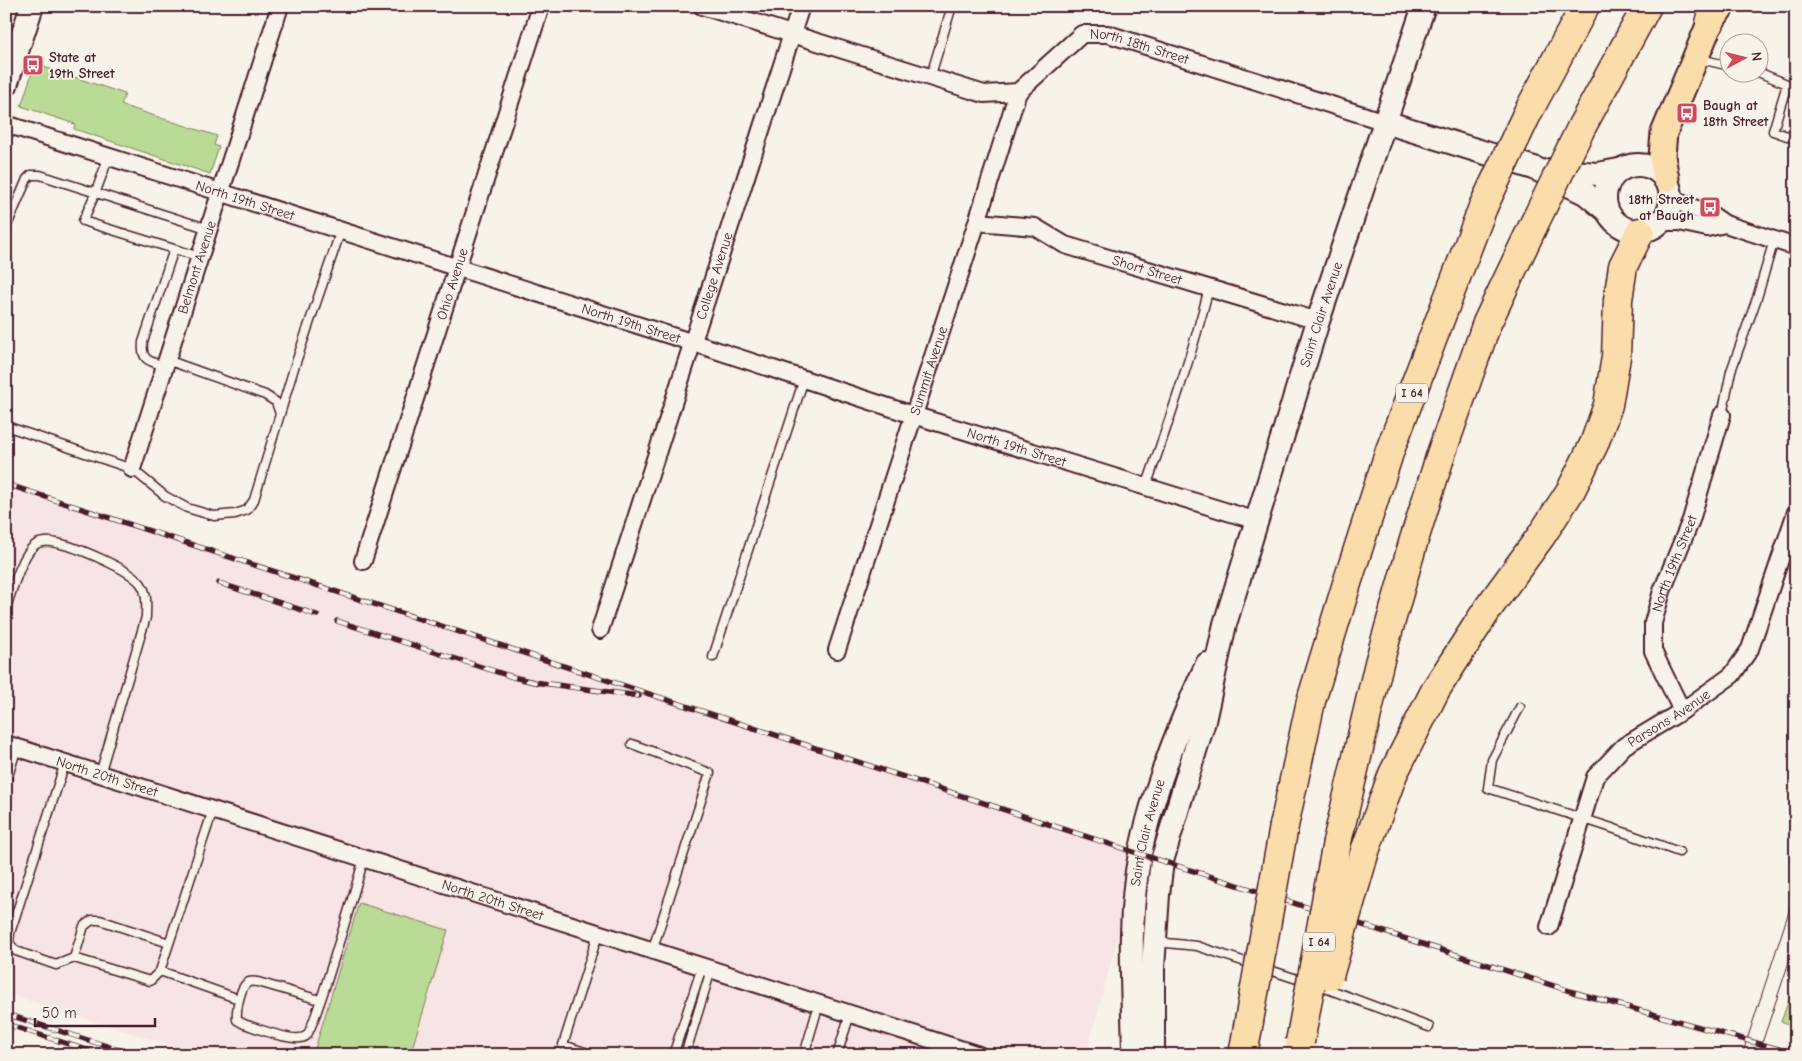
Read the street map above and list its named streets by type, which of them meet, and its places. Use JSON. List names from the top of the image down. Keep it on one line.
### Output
{"streets":{"highway":["I 64"],"main road":["North 18th Street","Saint Clair Avenue"],"street":["North 19th Street","Belmont Avenue","Short Street","College Avenue","Ohio Avenue","Summit Avenue","Parsons Avenue","North 20th Street"]},"crossings":[["North 18th Street","Saint Clair Avenue"],["North 18th Street","Summit Avenue"],["North 19th Street","Belmont Avenue"],["North 19th Street","College Avenue"],["North 19th Street","Ohio Avenue"],["North 19th Street","Saint Clair Avenue"],["North 19th Street","Summit Avenue"],["North 19th Street","Parsons Avenue"],["Short Street","Saint Clair Avenue"],["Short Street","Summit Avenue"]],"places":{"bus stop":["State at 19th Street","Baugh at 18th Street","18th Street at Baugh"]},"scale_bar":"50 m","north":"right"}
